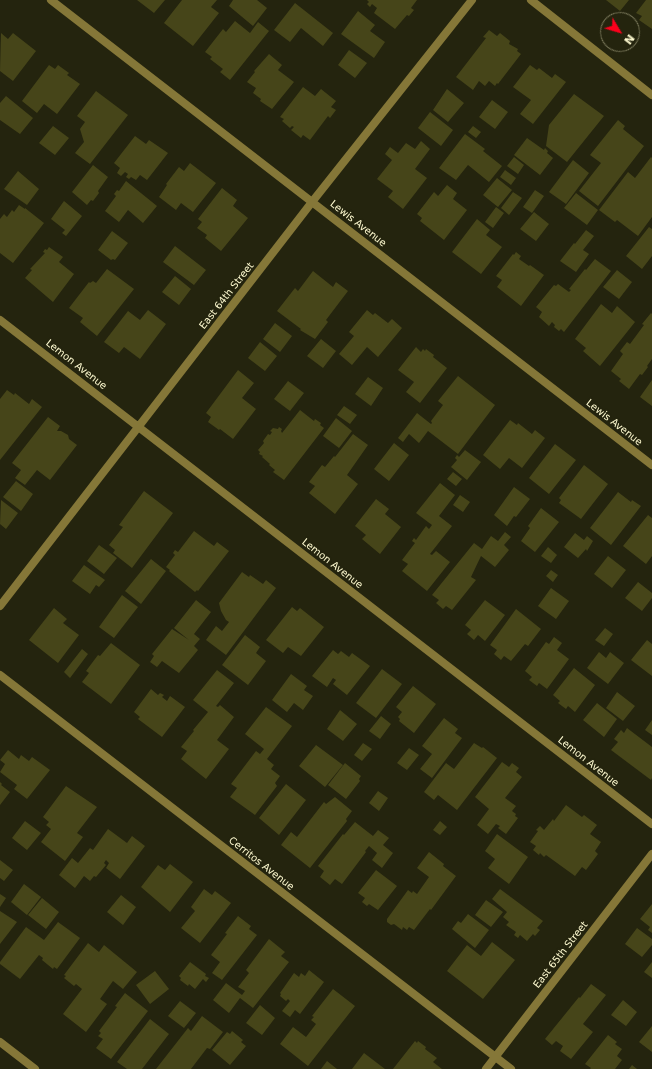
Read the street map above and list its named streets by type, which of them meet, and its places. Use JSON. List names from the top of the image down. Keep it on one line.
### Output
{"streets":{"street":["Lewis Avenue","East 64th Street","Lemon Avenue","Cerritos Avenue","East 65th Street"]},"crossings":[["Lewis Avenue","East 64th Street"],["East 64th Street","Lemon Avenue"],["Cerritos Avenue","East 65th Street"]],"north":"bottom right"}
